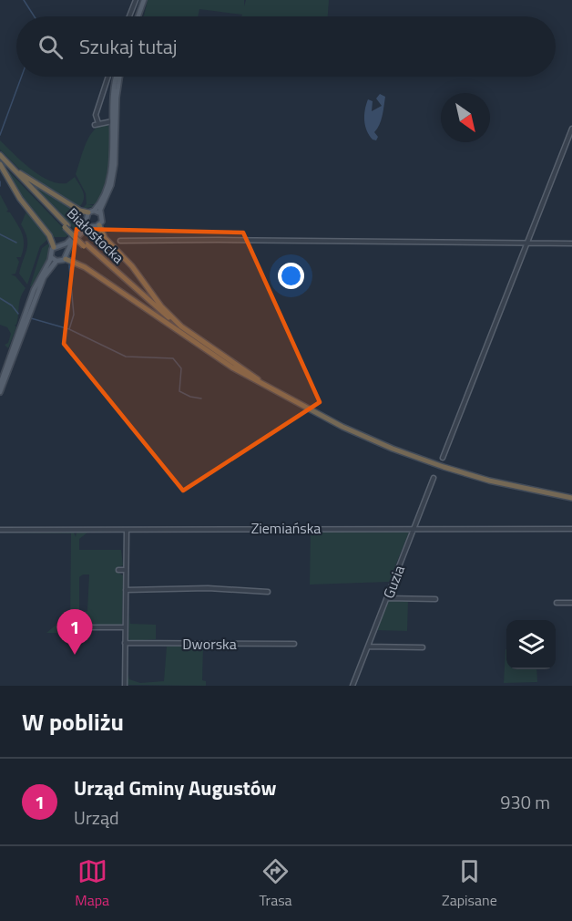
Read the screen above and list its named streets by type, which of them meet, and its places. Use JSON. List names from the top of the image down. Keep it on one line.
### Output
{"streets":{"highway":["Białostocka"],"street":["Ziemiańska","Guzia","Dworska"]},"crossings":[["Ziemiańska","Guzia"]],"north":"bottom right","page":{"search":"Szukaj tutaj","pins":"1","heading":"W pobliżu","list":[{"mark":"1","name":"Urząd Gminy Augustów","note":"Urząd","value":"930 m"}],"nav":["Mapa","Trasa","Zapisane"]}}
